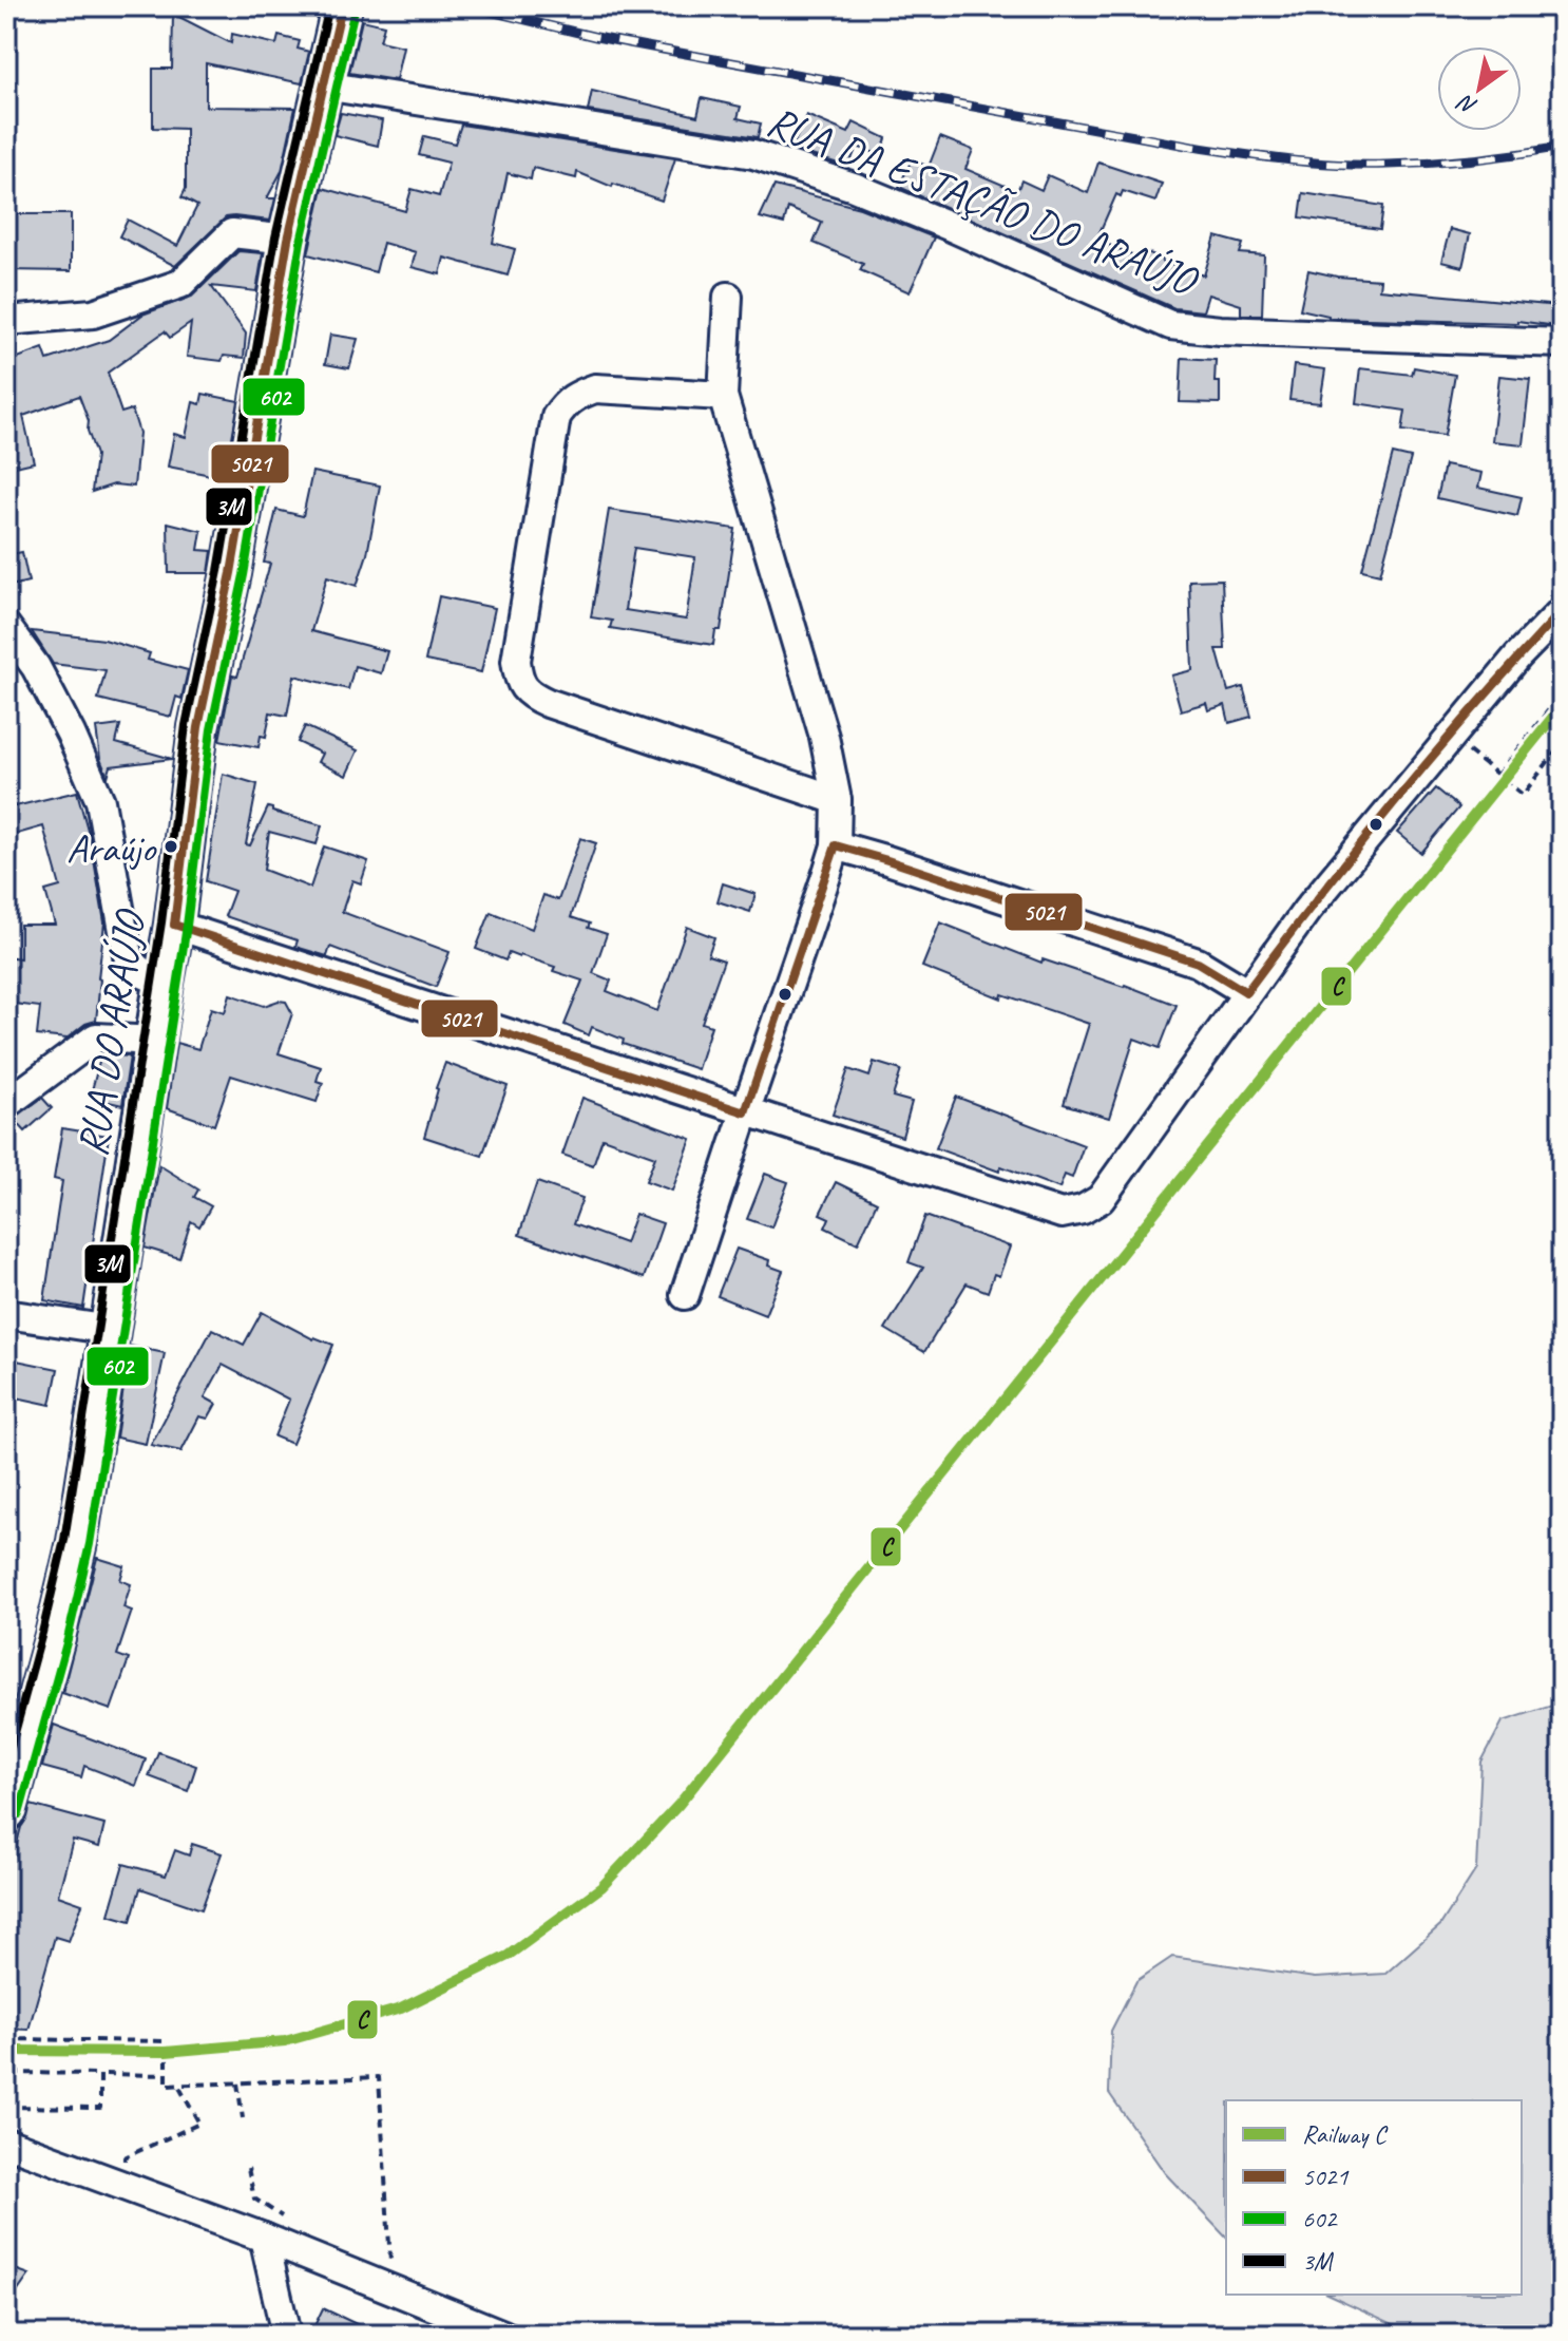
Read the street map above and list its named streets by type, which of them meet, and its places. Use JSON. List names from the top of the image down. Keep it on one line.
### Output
{"streets":{"main road":["RUA DO ARAÚJO"],"street":["RUA DA ESTAÇÃO DO ARAÚJO"]},"crossings":[["RUA DA ESTAÇÃO DO ARAÚJO","RUA DO ARAÚJO"]],"places":["Araújo"],"lines":["transit line 5021","transit line 3M","transit line 602","rail line C"],"legend":["Railway C","5021","602","3M"],"north":"bottom left"}
